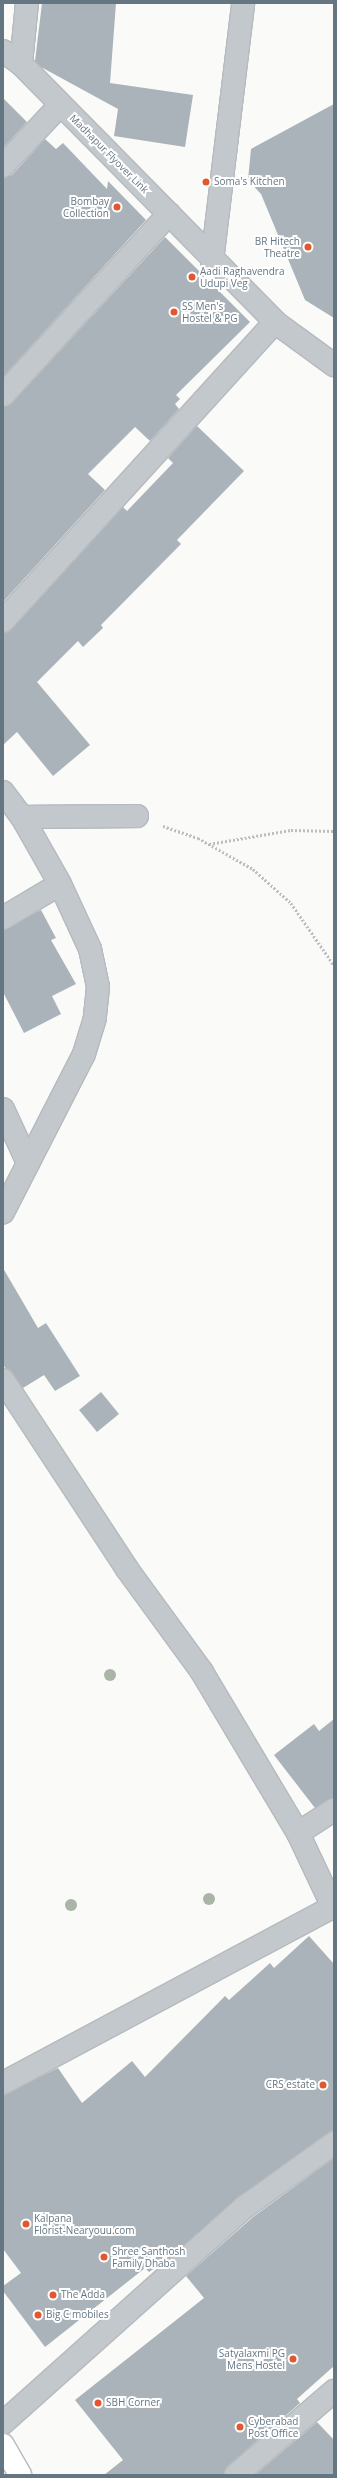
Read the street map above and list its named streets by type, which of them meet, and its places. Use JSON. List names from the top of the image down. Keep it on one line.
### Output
{"streets":{"street":["Madhapur Flyover Link"]},"places":["Soma's Kitchen","Bombay Collection","BR Hitech Theatre","Aadi Raghavendra Udupi Veg","SS Men's Hostel & PG","CRS estate","Kalpana Florist-Nearyouu.com","Shree Santhosh Family Dhaba","The Adda","Big C mobiles","Satyalaxmi PG Mens Hostel","SBH Corner","Cyberabad Post Office"]}
